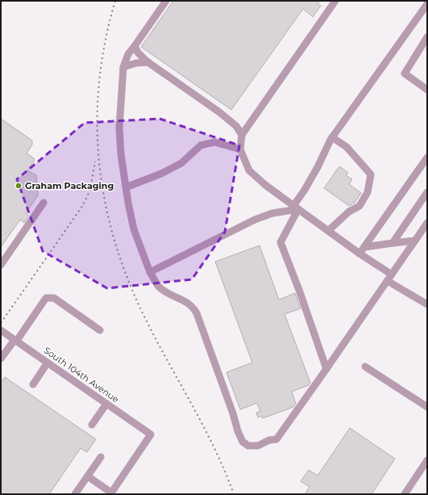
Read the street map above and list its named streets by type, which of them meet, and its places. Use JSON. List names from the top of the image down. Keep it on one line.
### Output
{"streets":{"street":["South 104th Avenue"]},"places":["Graham Packaging"]}
